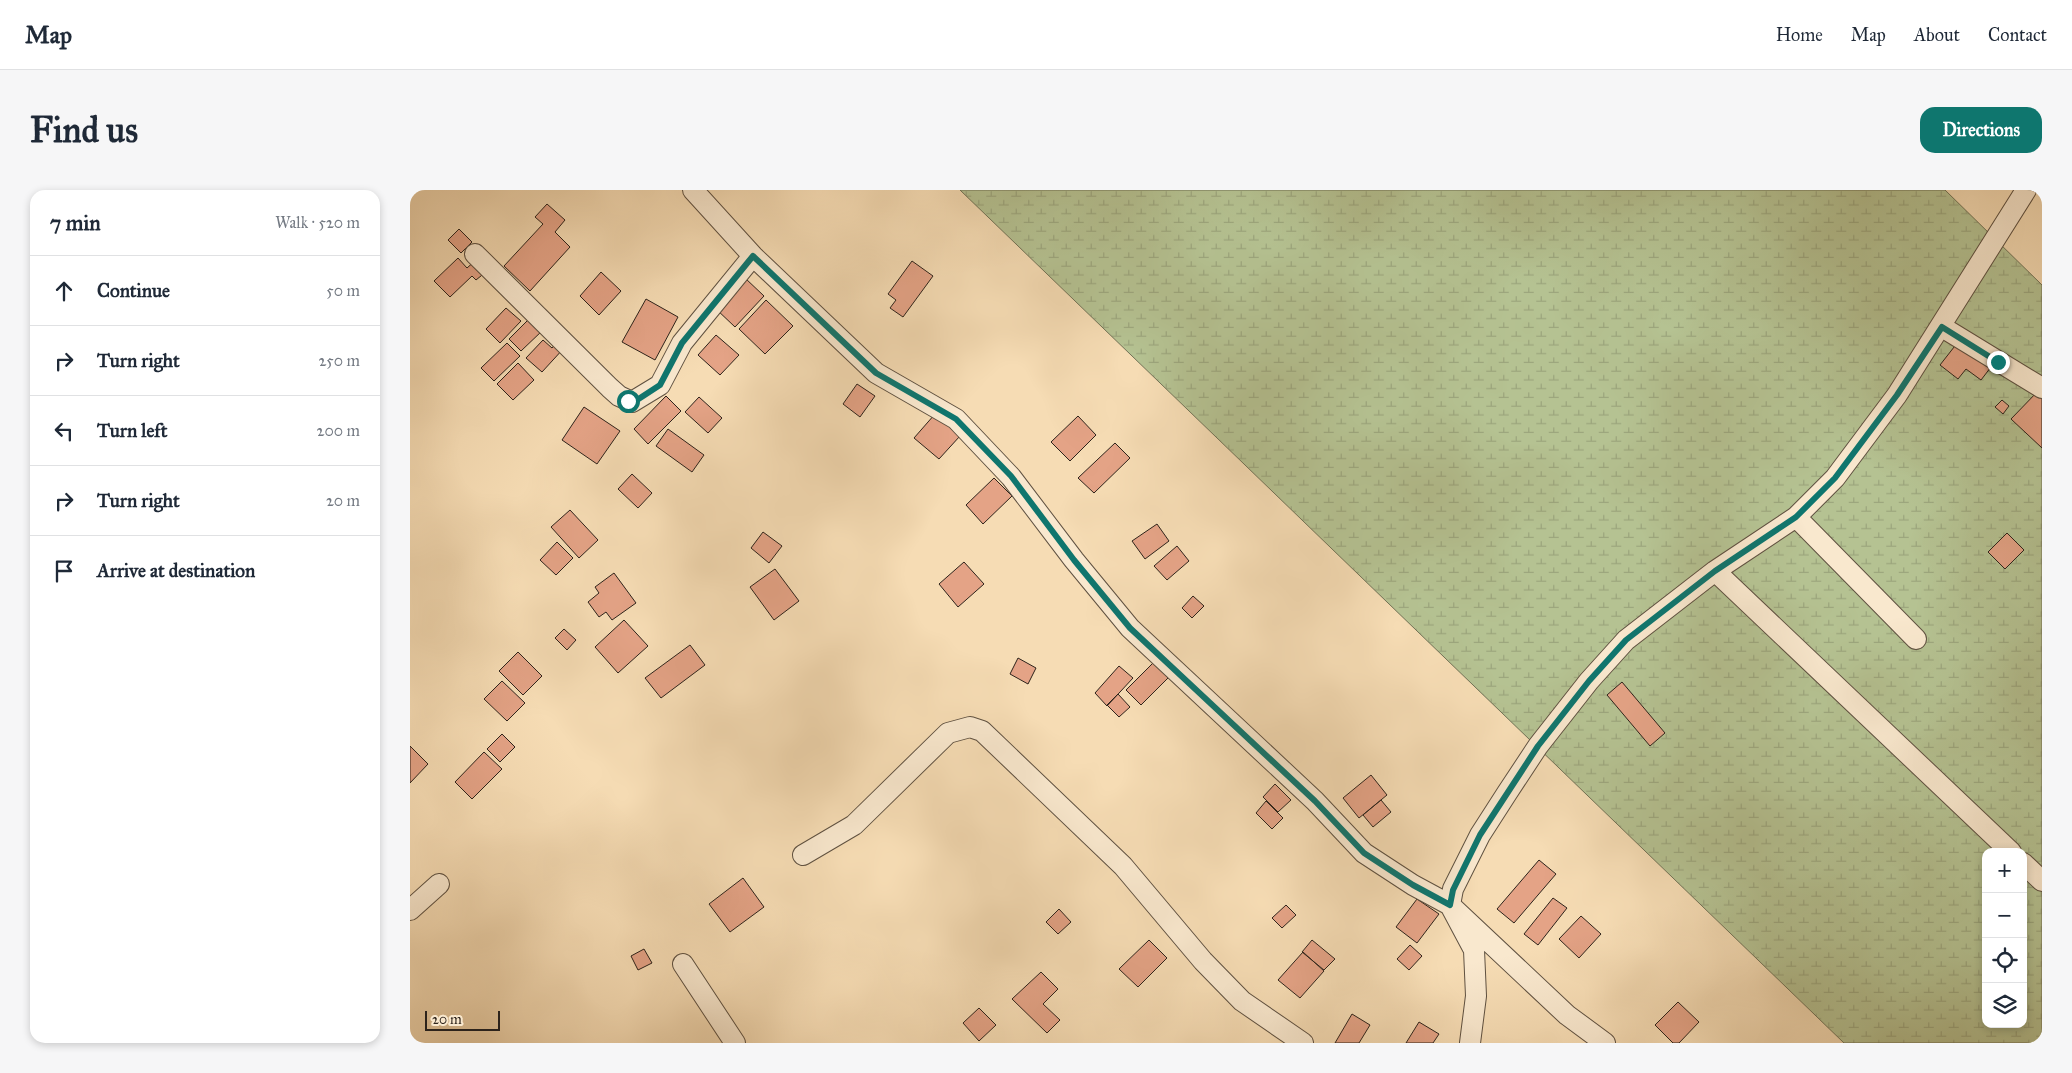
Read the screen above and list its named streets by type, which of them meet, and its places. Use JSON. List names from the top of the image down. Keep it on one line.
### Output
{"scale_bar":"20 m","page":{"header":"Map","nav":["Home","Map","About","Contact"],"buttons":"Directions","title":"Find us","heading":["7 min","Walk · 520 m"],"list":[["Continue","50 m"],["Turn right","250 m"],["Turn left","200 m"],["Turn right","20 m"],"Arrive at destination"],"map_buttons":["+","−"],"scale":"20 m"}}
